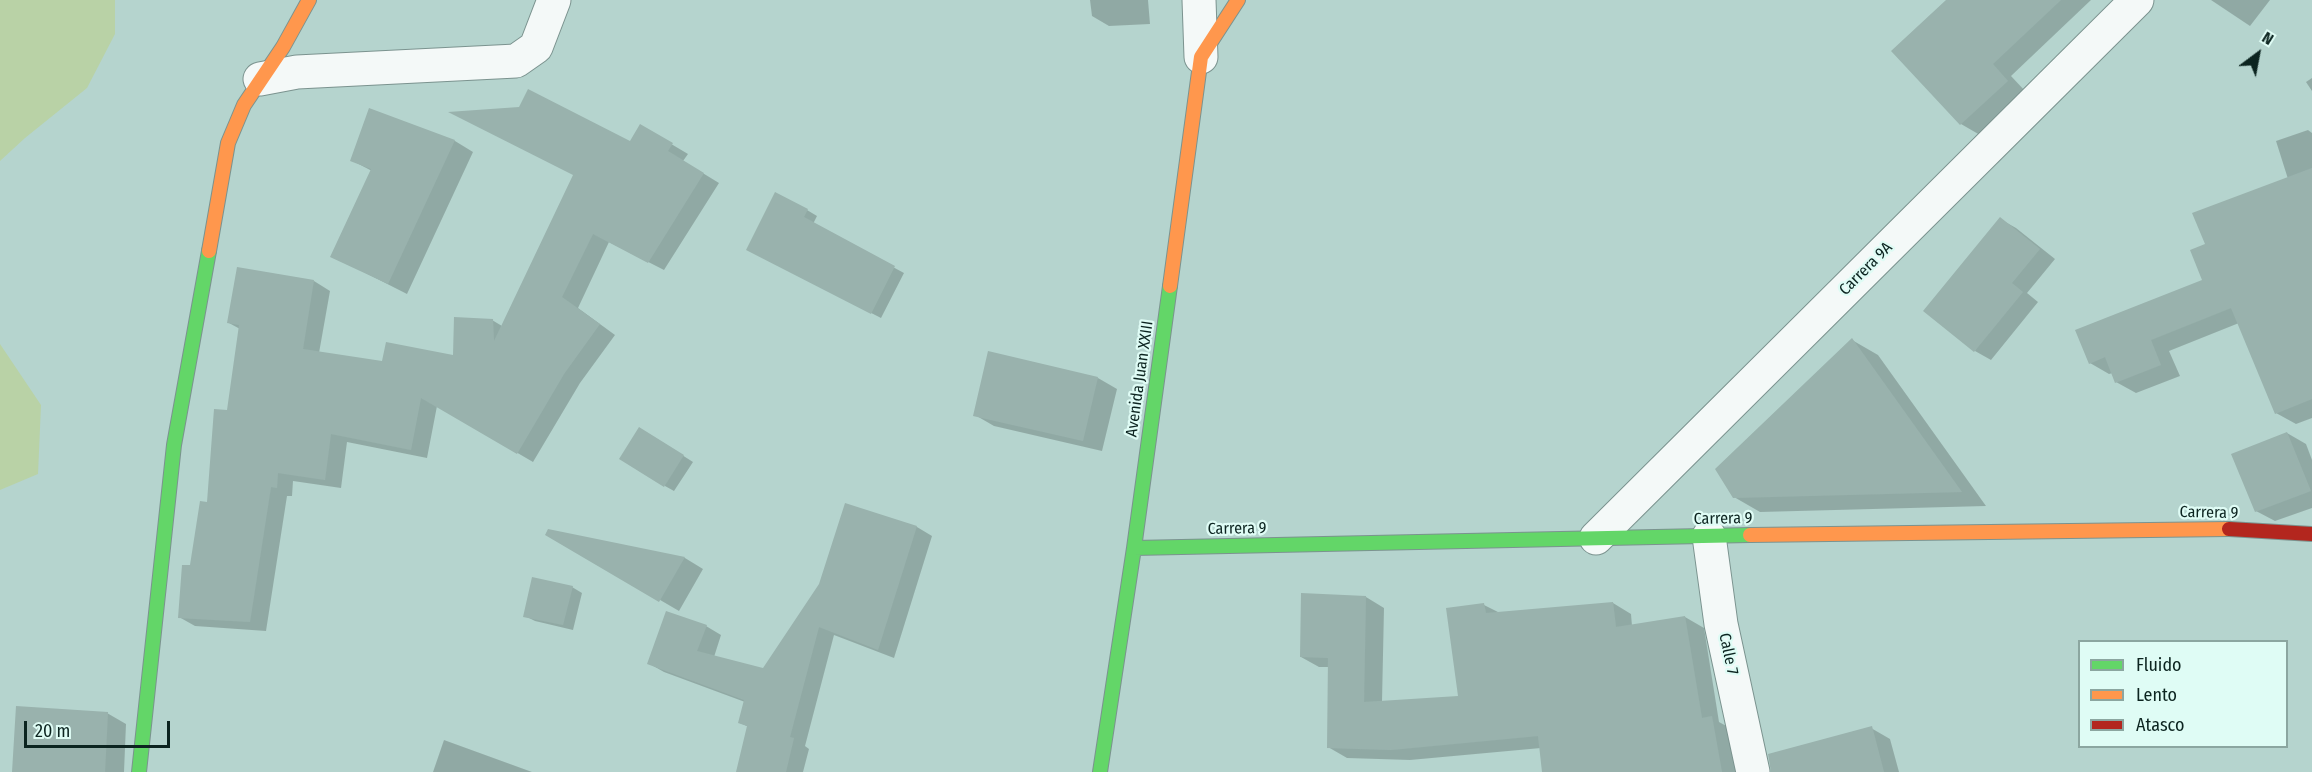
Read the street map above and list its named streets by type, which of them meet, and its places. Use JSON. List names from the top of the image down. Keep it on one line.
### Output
{"streets":{"street":["Carrera 9A","Avenida Juan XXIII","Carrera 9","Calle 7"]},"crossings":[["Carrera 9A","Carrera 9"],["Avenida Juan XXIII","Carrera 9"],["Carrera 9","Calle 7"]],"legend":["Fluido","Lento","Atasco"],"scale_bar":"20 m","north":"top right"}
